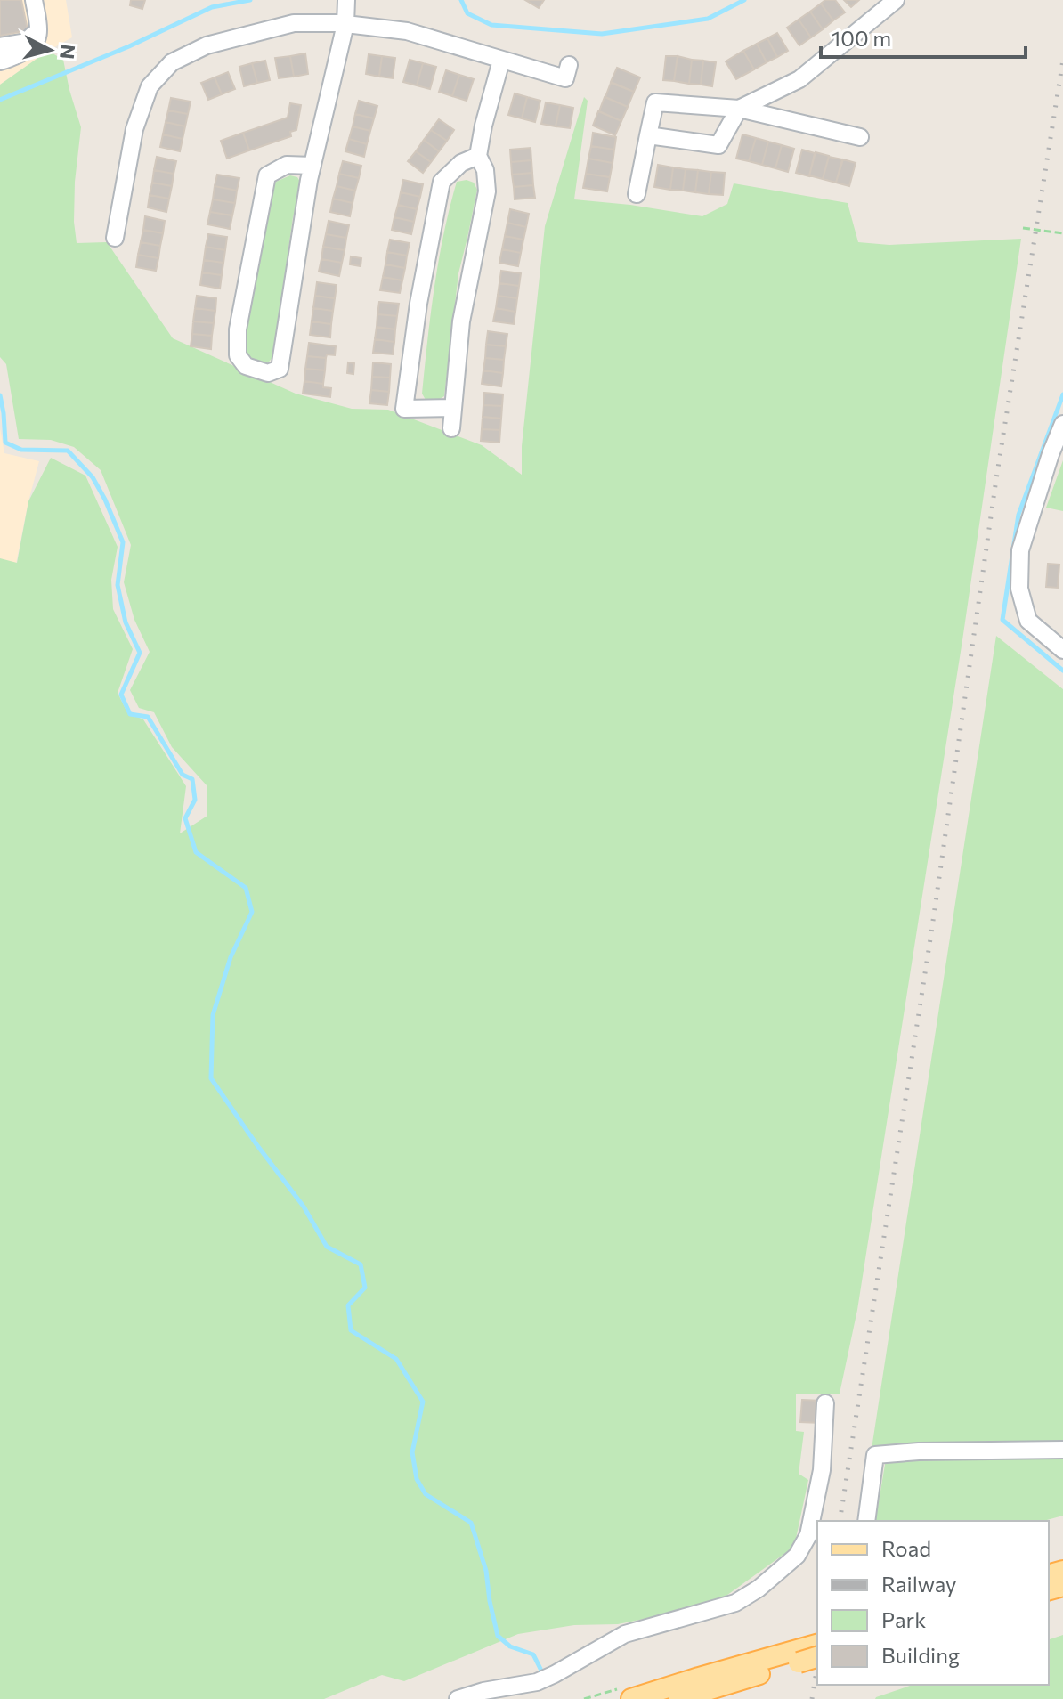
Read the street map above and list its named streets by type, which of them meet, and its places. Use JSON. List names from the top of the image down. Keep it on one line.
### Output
{"legend":["Road","Railway","Park","Building"],"scale_bar":"100 m","north":"right"}
